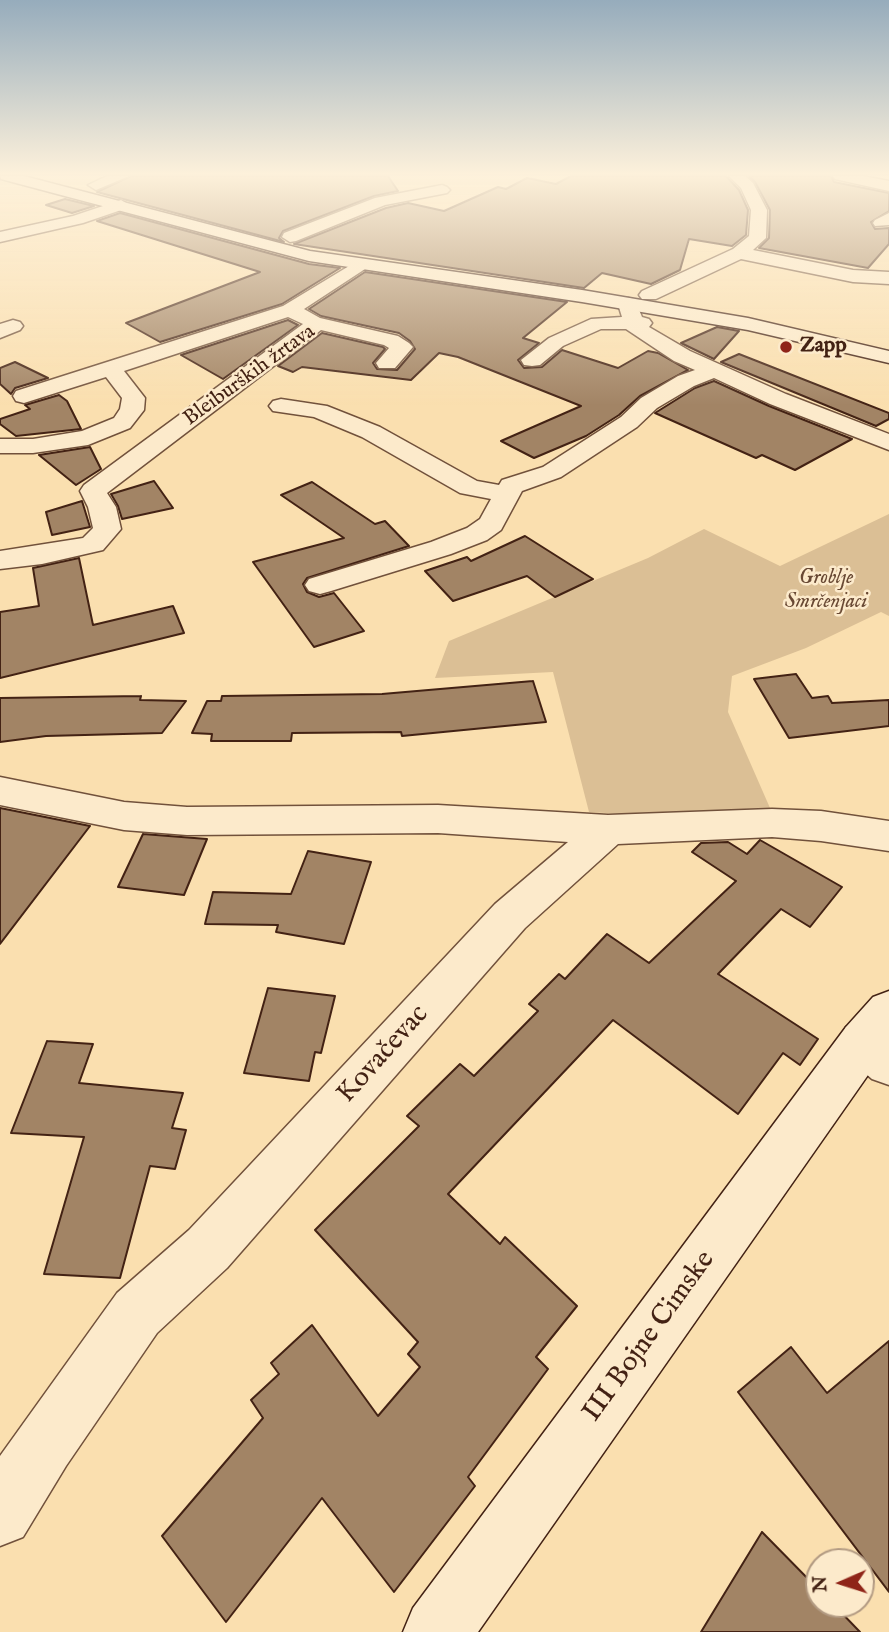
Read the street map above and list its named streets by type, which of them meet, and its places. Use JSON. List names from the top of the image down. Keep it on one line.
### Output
{"streets":{"street":["Bleiburških žrtava","Kovačevac","III Bojne Cimske"]},"parks":["Groblje Smrčenjaci"],"places":["Zapp"],"north":"left"}
